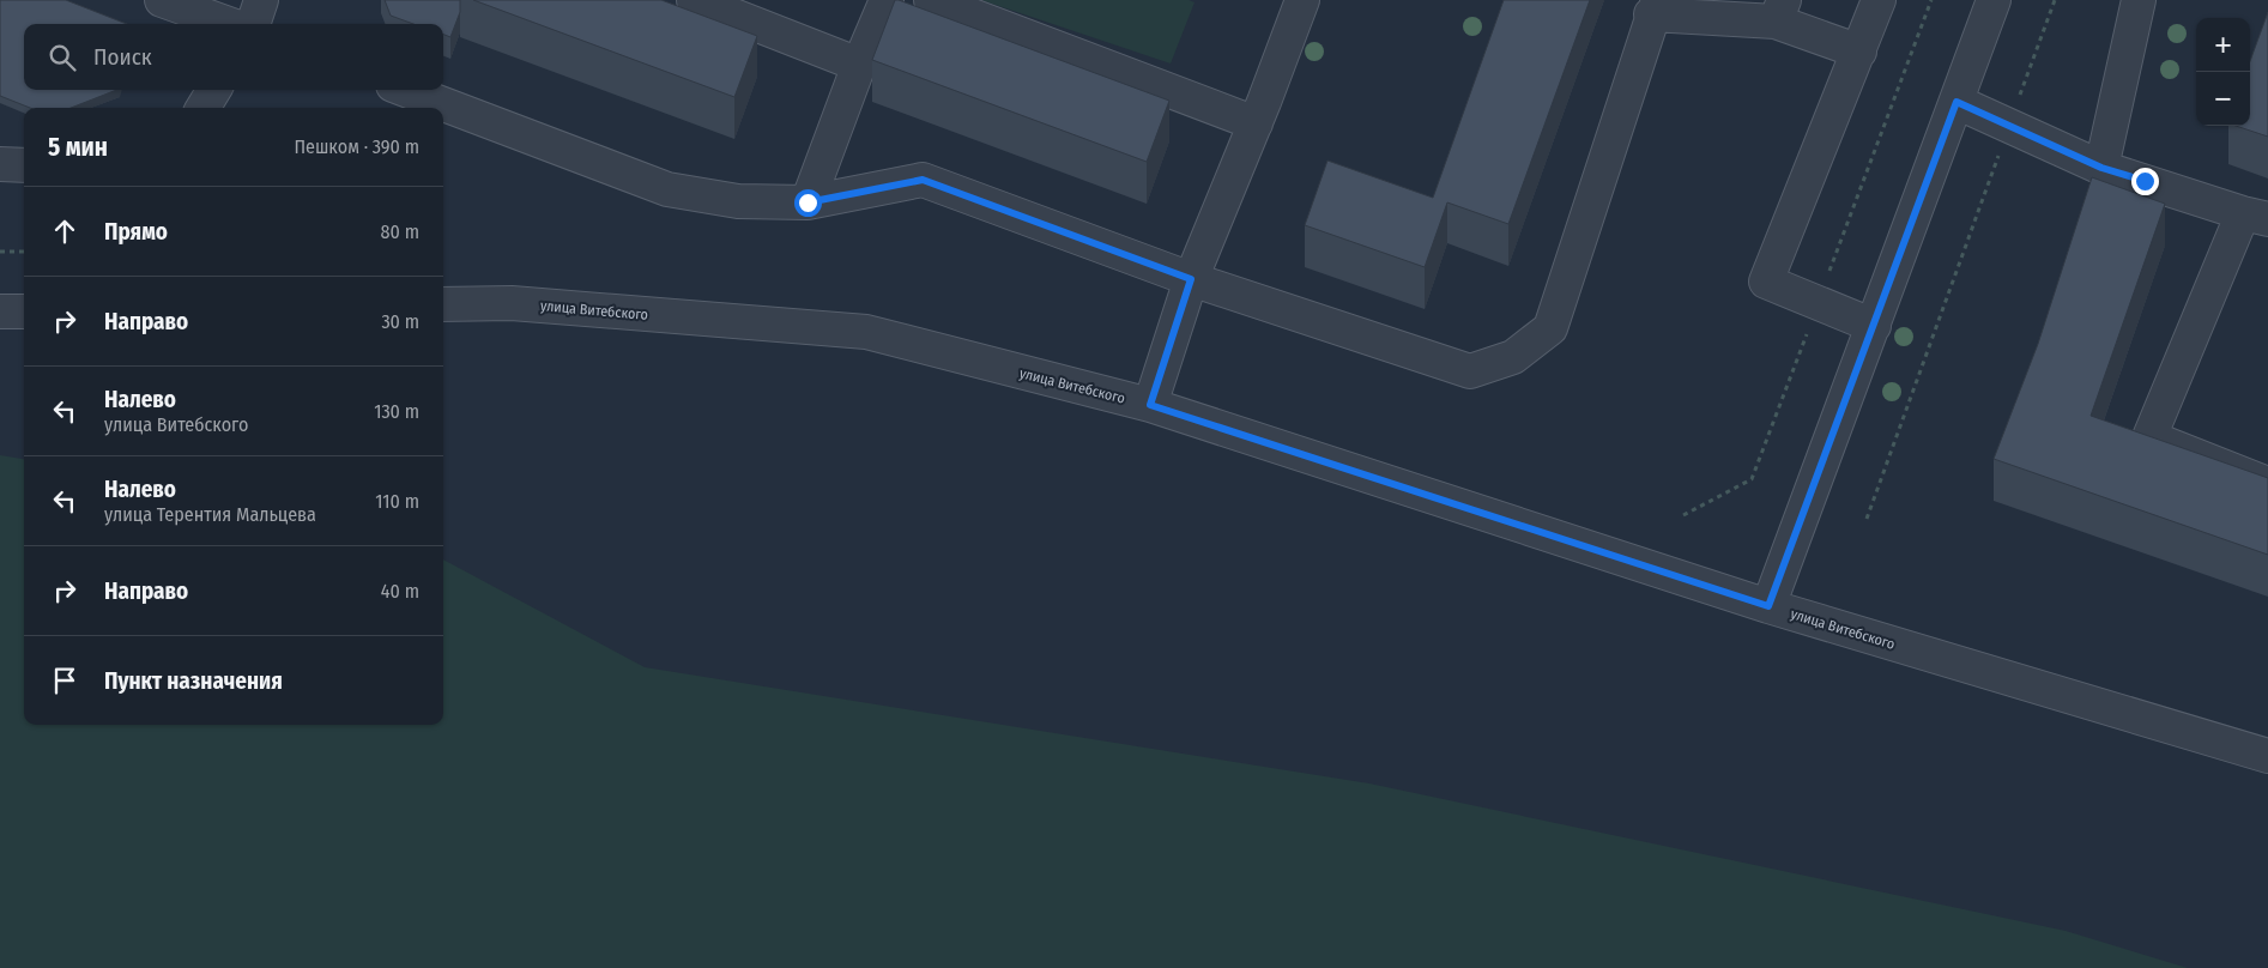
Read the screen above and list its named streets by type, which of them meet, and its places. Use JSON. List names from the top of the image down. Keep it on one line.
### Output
{"streets":{"street":["улица Витебского"]},"page":{"map_buttons":["+","−"],"search":"Поиск","heading":["5 мин","Пешком · 390 m"],"list":[["Прямо","80 m"],["Направо","30 m"],["Налево","улица Витебского","130 m"],["Налево","улица Терентия Мальцева","110 m"],["Направо","40 m"],"Пункт назначения"]}}
